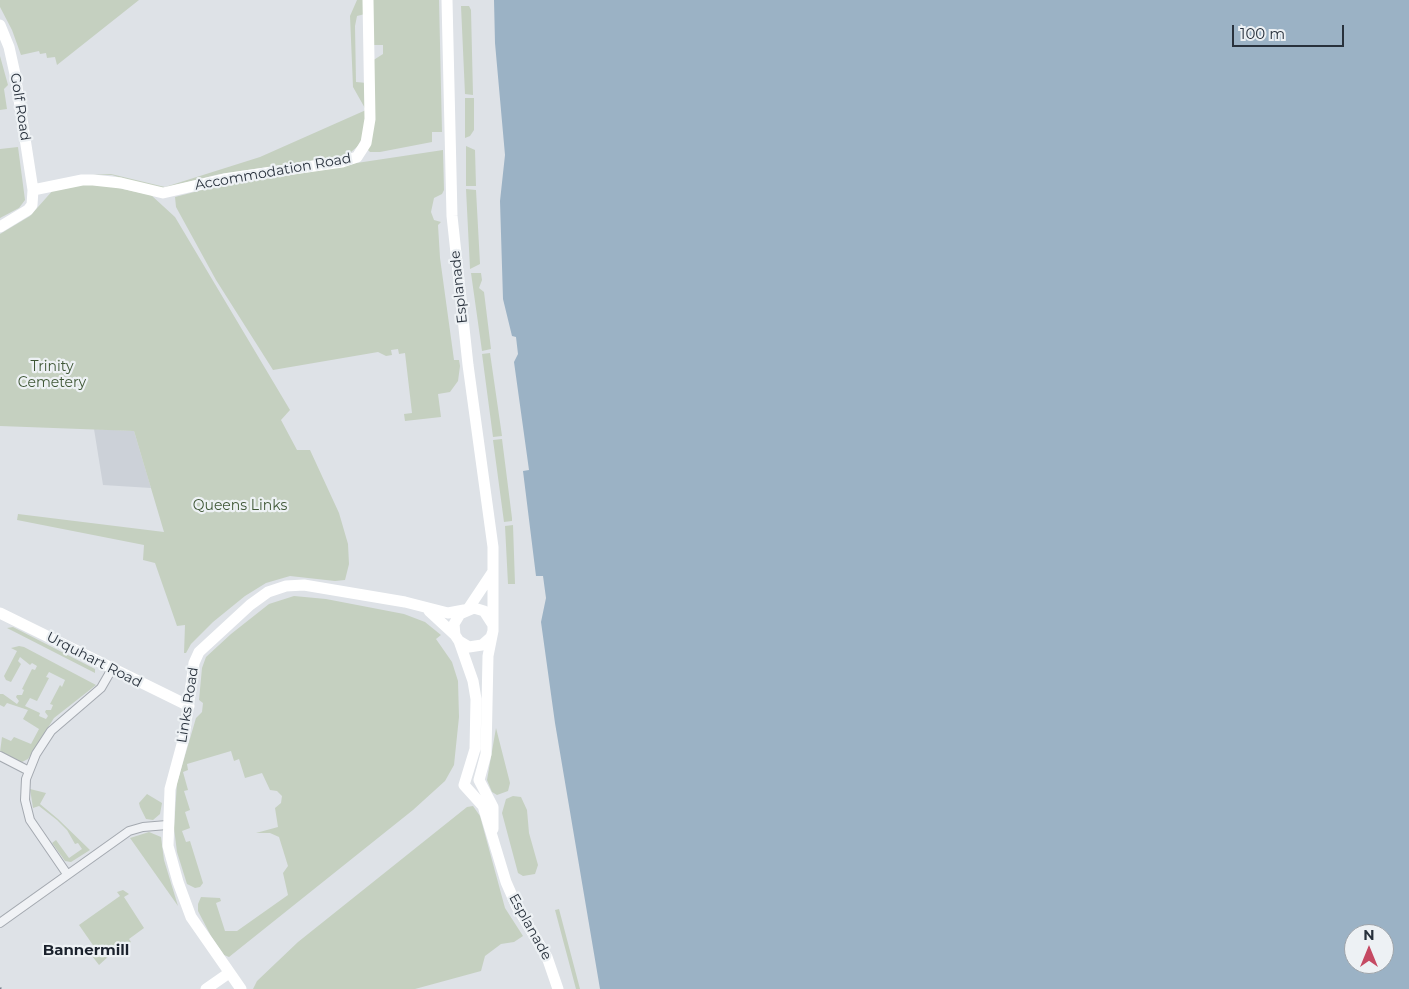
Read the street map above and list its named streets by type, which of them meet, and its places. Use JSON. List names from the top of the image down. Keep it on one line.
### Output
{"streets":{"street":["Golf Road","Accommodation Road","Esplanade","Urquhart Road","Links Road"]},"crossings":[["Golf Road","Accommodation Road"],["Esplanade","Links Road"],["Urquhart Road","Links Road"]],"districts":["Bannermill"],"parks":["Trinity Cemetery","Queens Links"],"scale_bar":"100 m","north":"top"}
